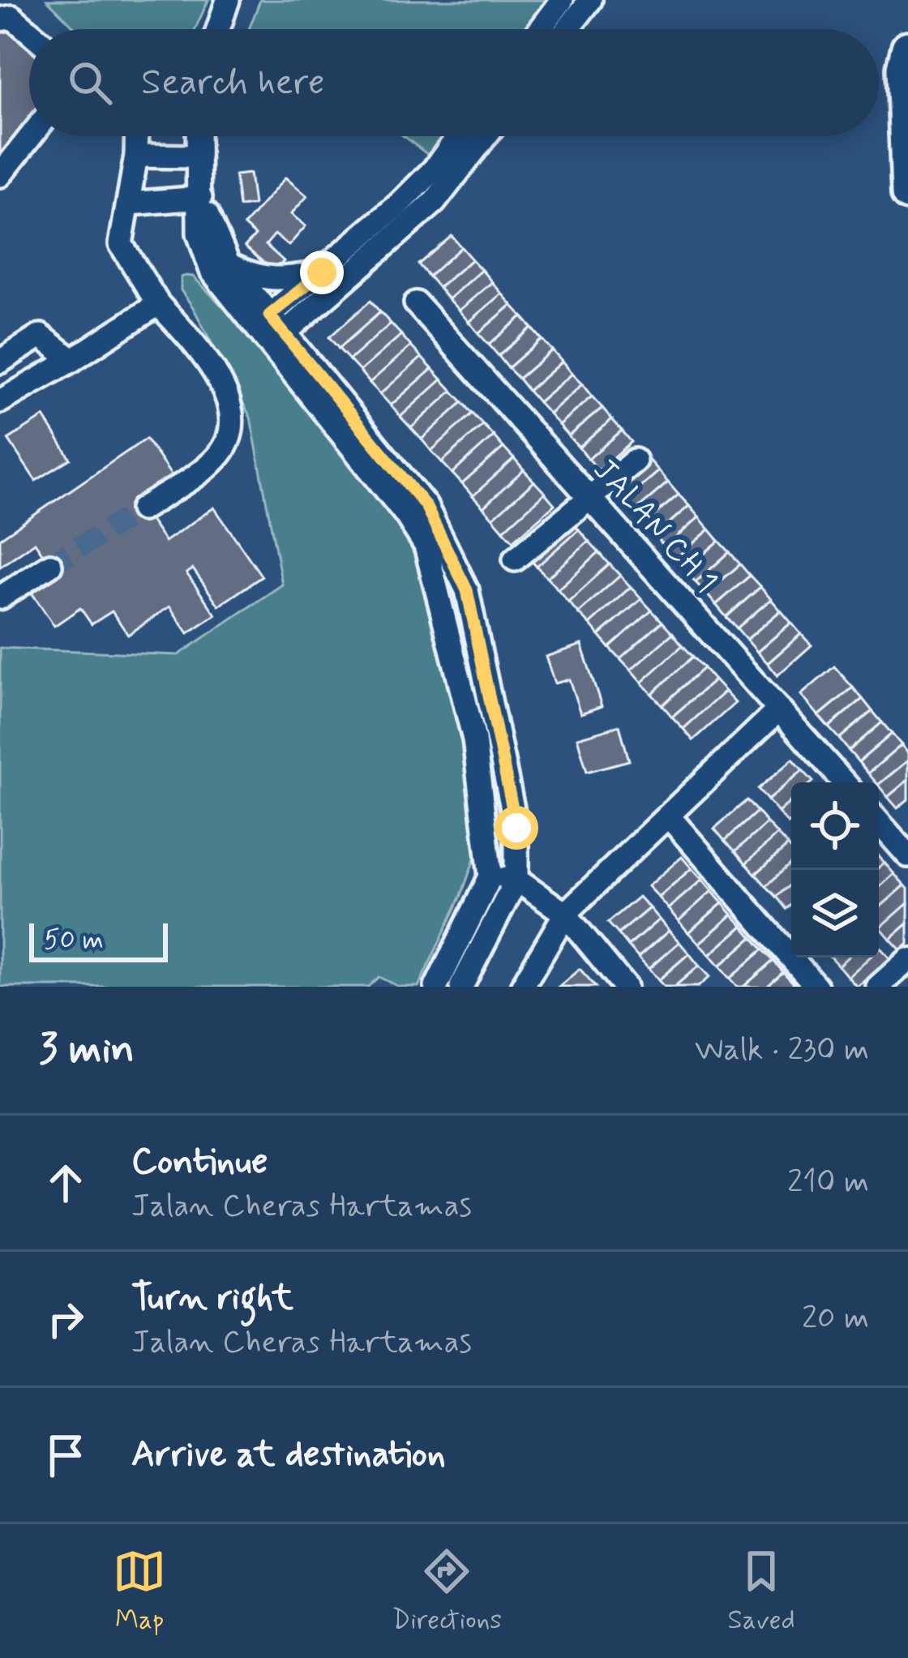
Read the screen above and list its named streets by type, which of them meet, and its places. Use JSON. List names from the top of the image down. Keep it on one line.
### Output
{"streets":{"street":["JALAN CH 1"]},"scale_bar":"50 m","page":{"search":"Search here","scale":"50 m","heading":["3 min","Walk · 230 m"],"list":[["Continue","Jalan Cheras Hartamas","210 m"],["Turn right","Jalan Cheras Hartamas","20 m"],"Arrive at destination"],"nav":["Map","Directions","Saved"]}}
